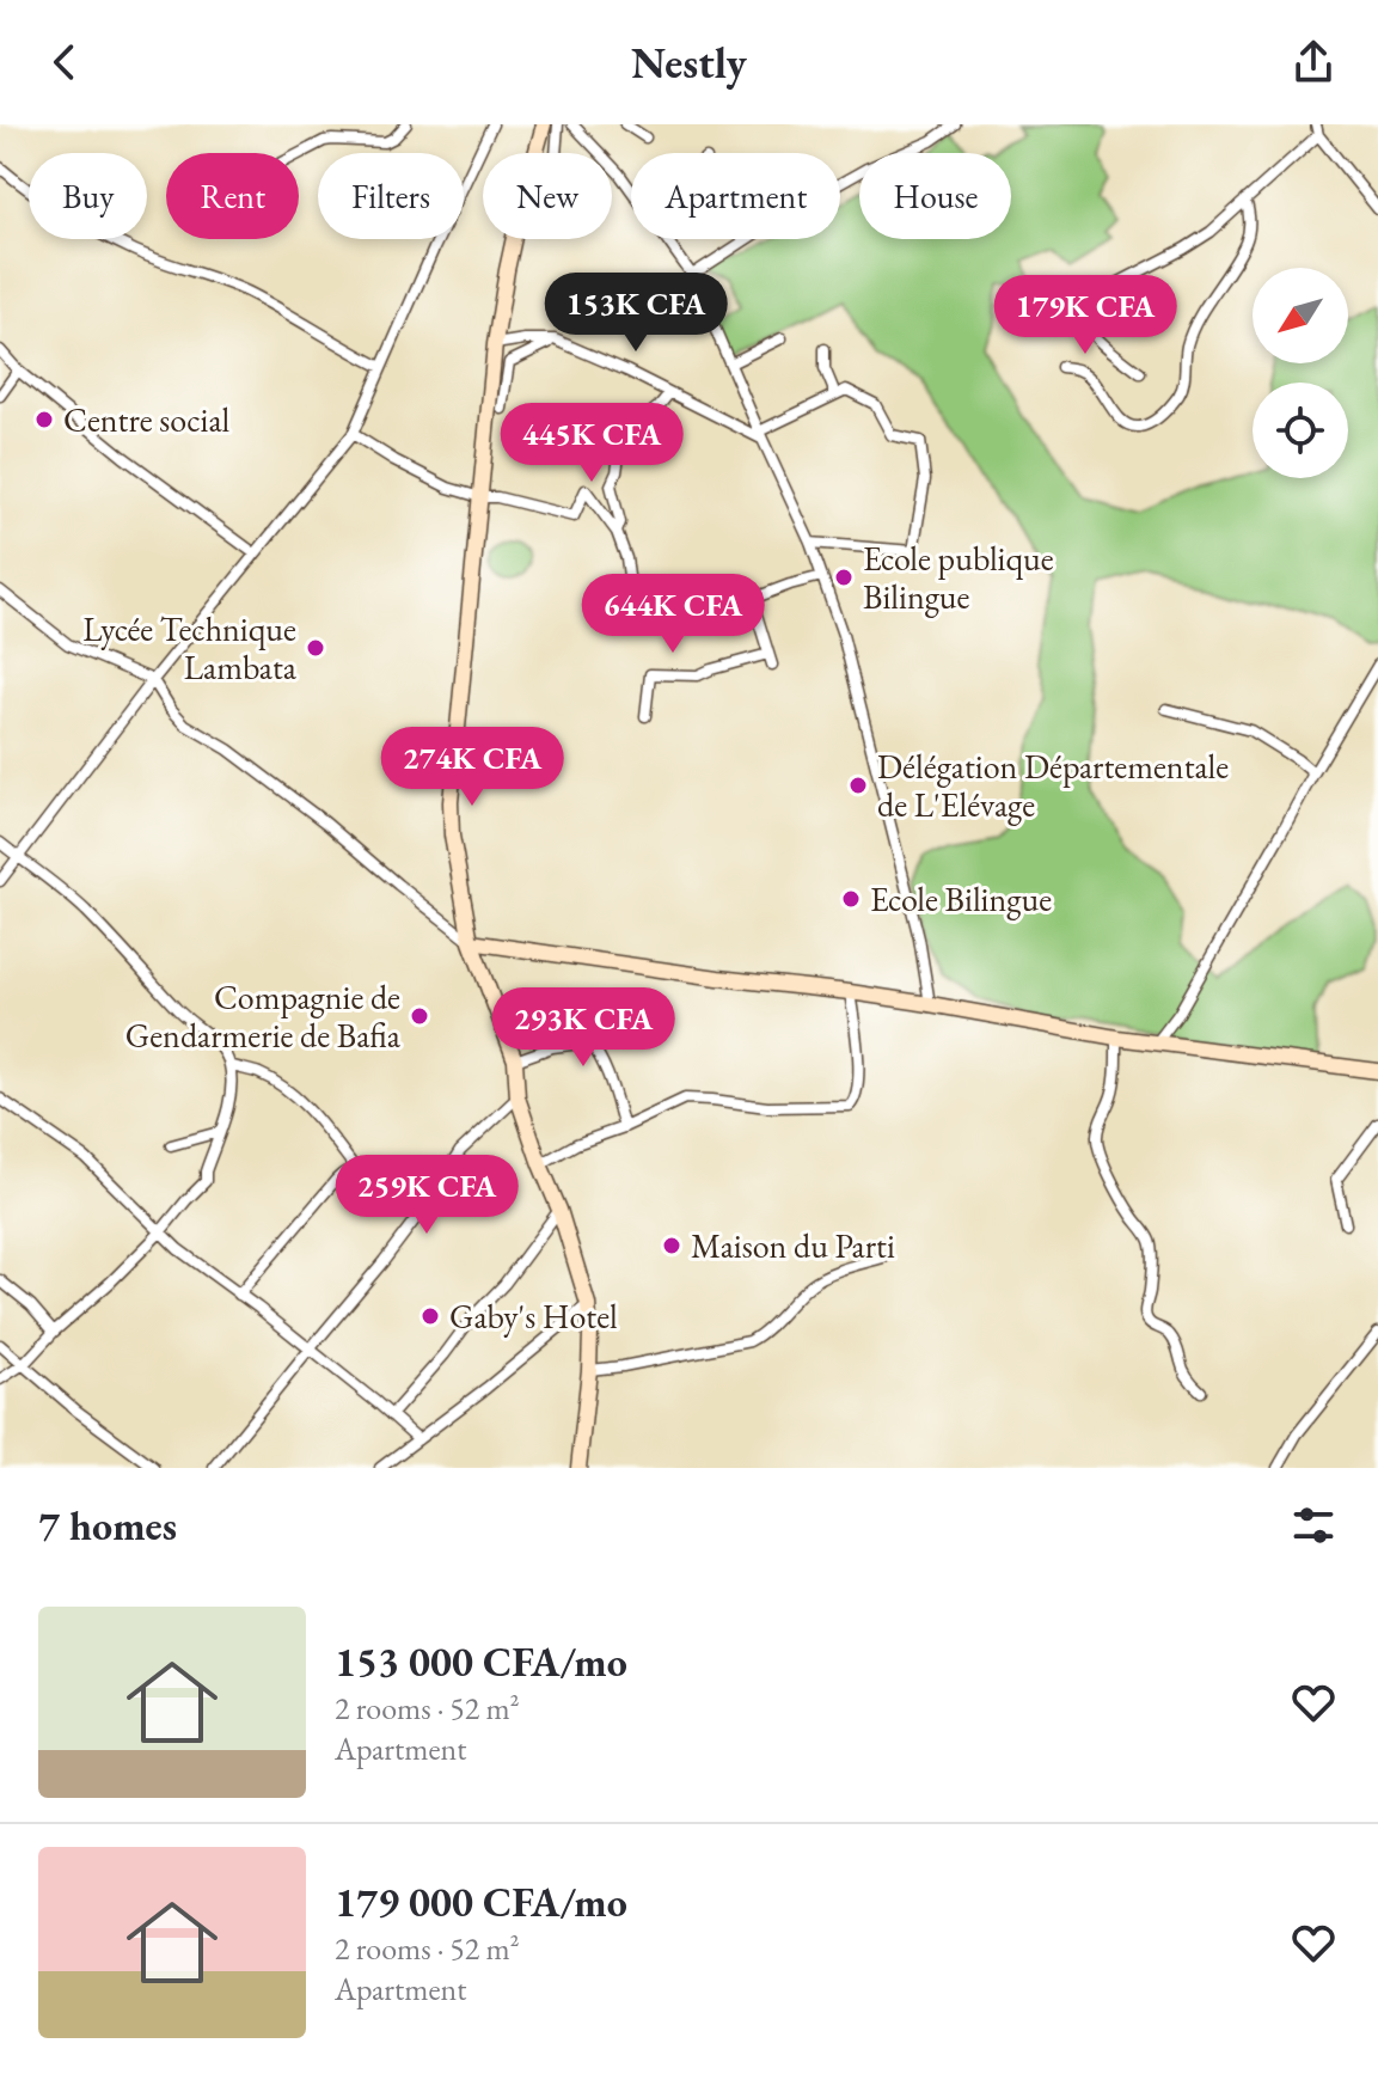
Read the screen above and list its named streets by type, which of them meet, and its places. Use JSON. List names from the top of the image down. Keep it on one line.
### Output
{"places":["Centre social","Ecole publique Bilingue","Lycée Technique Lambata","Délégation Départementale de L'Elévage","Ecole Bilingue","Compagnie de Gendarmerie de Bafia","Maison du Parti","Gaby's Hotel"],"north":"bottom left","page":{"header":"Nestly","chip":["Buy","Rent","Filters","New","Apartment","House"],"price":["153K CFA","179K CFA","445K CFA","644K CFA","274K CFA","293K CFA","259K CFA"],"heading":"7 homes","list":[{"name":"153 000 CFA/mo","note":"2 rooms · 52 m² · Apartment"},{"name":"179 000 CFA/mo","note":"2 rooms · 52 m² · Apartment"}]}}
